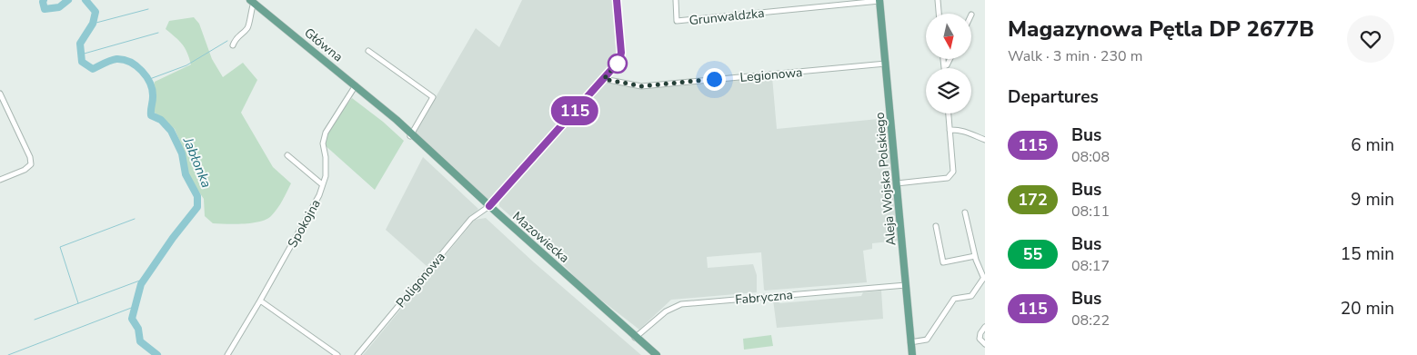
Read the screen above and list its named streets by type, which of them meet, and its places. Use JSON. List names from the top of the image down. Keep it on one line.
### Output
{"streets":{"main road":["Główna","Aleja Wojska Polskiego","Mazowiecka"],"street":["Grunwaldzka","Legionowa","Spokojna","Poligonowa","Fabryczna"]},"crossings":[["Grunwaldzka","Aleja Wojska Polskiego"],["Główna","Spokojna"],["Główna","Mazowiecka"],["Legionowa","Aleja Wojska Polskiego"],["Legionowa","Poligonowa"],["Aleja Wojska Polskiego","Fabryczna"],["Mazowiecka","Poligonowa"],["Mazowiecka","Fabryczna"]],"water":["Jabłonka"],"lines":["bus line 115"],"north":"bottom","page":{"on_map":"115","heading":[["Magazynowa Pętla DP 2677B","Walk · 3 min · 230 m"],"Departures"],"list":[{"mark":"115","name":"Bus","note":"08:08","value":"6 min"},{"mark":"172","name":"Bus","note":"08:11","value":"9 min"},{"mark":"55","name":"Bus","note":"08:17","value":"15 min"},{"mark":"115","name":"Bus","note":"08:22","value":"20 min"}]}}
